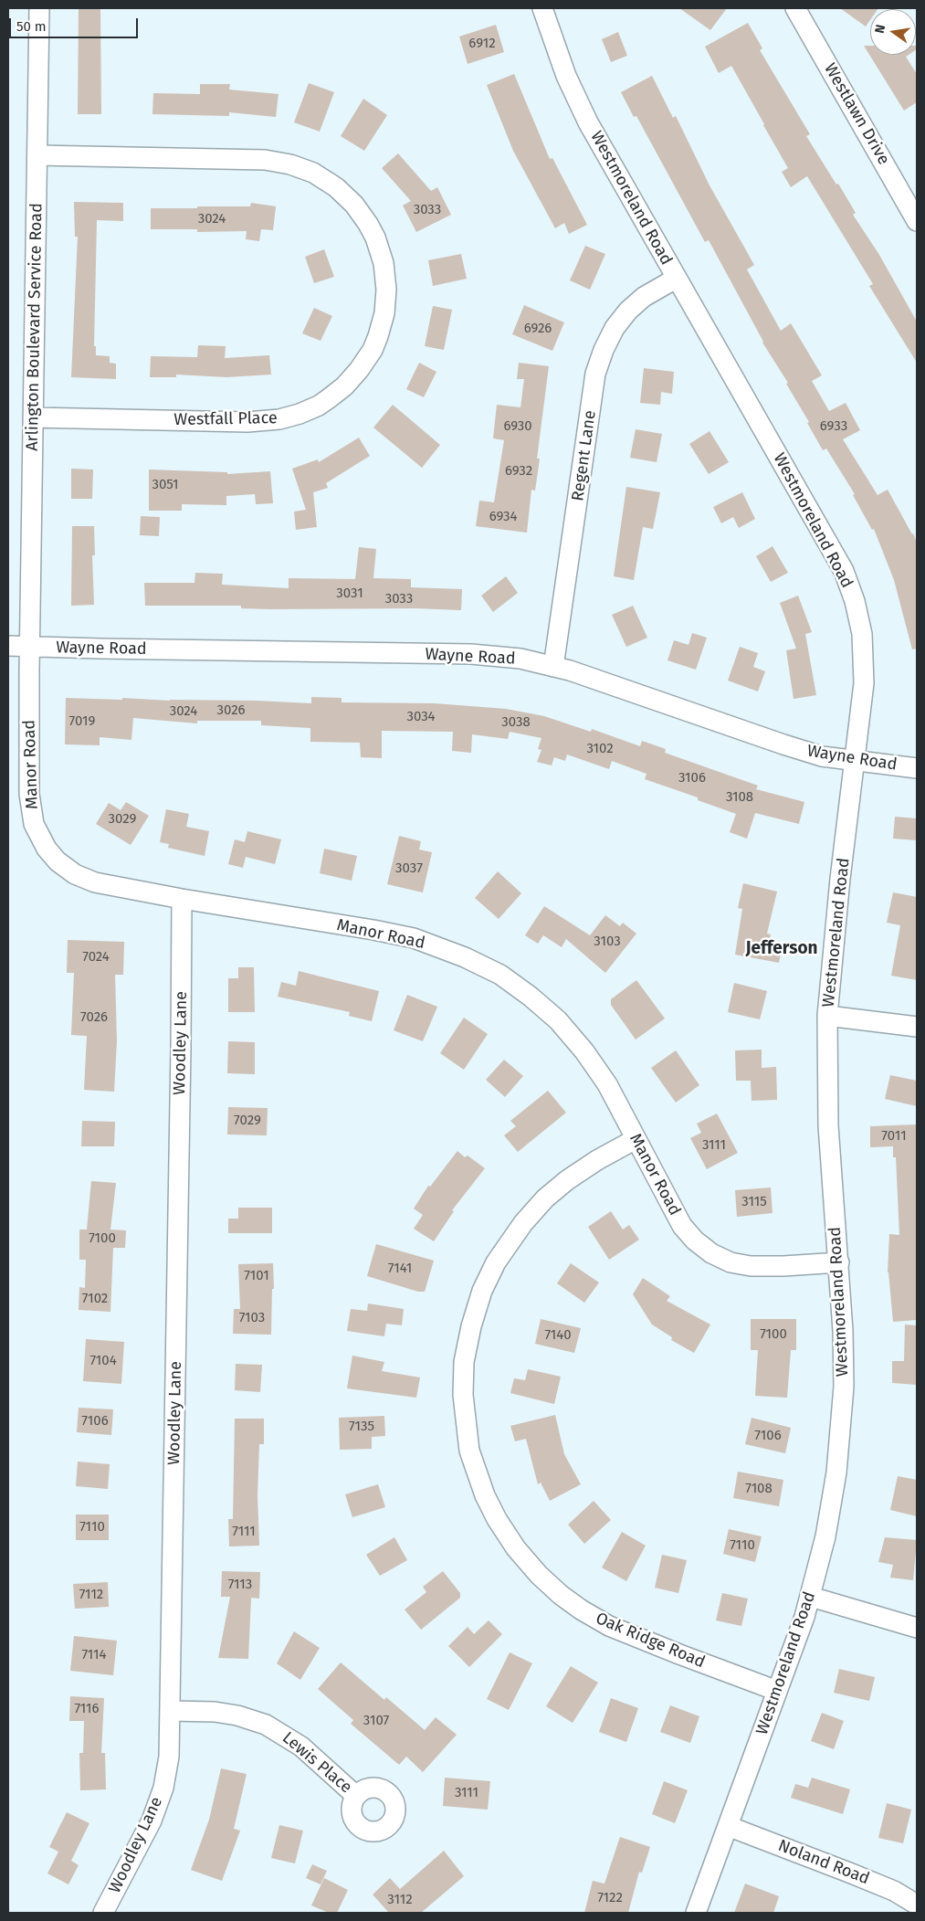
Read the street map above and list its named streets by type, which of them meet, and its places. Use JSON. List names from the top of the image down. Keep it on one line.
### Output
{"streets":{"street":["Westlawn Drive","Westmoreland Road","Arlington Boulevard Service Road","Westfall Place","Regent Lane","Wayne Road","Manor Road","Woodley Lane","Oak Ridge Road","Lewis Place","Noland Road"]},"crossings":[["Westmoreland Road","Regent Lane"],["Westmoreland Road","Wayne Road"],["Westmoreland Road","Manor Road"],["Westmoreland Road","Oak Ridge Road"],["Westmoreland Road","Noland Road"],["Arlington Boulevard Service Road","Westfall Place"],["Arlington Boulevard Service Road","Wayne Road"],["Arlington Boulevard Service Road","Manor Road"],["Regent Lane","Wayne Road"],["Wayne Road","Manor Road"],["Manor Road","Woodley Lane"],["Manor Road","Oak Ridge Road"],["Woodley Lane","Lewis Place"]],"districts":["Jefferson"],"house_numbers":["6912","3033","3024","6926","6930","6933","6932","3051","6934","3031","3033","3026","3024","3034","7019","3038","3102","3106","3108","3029","3037","3103","7024","7026","7029","7011","3111","3115","7100","7141","7101","7102","7103","7100","7140","7104","7106","7135","7106","7108","7110","7111","7110","7113","7112","7114","7116","3107","3111","7122","3112"],"scale_bar":"50 m","north":"left"}
